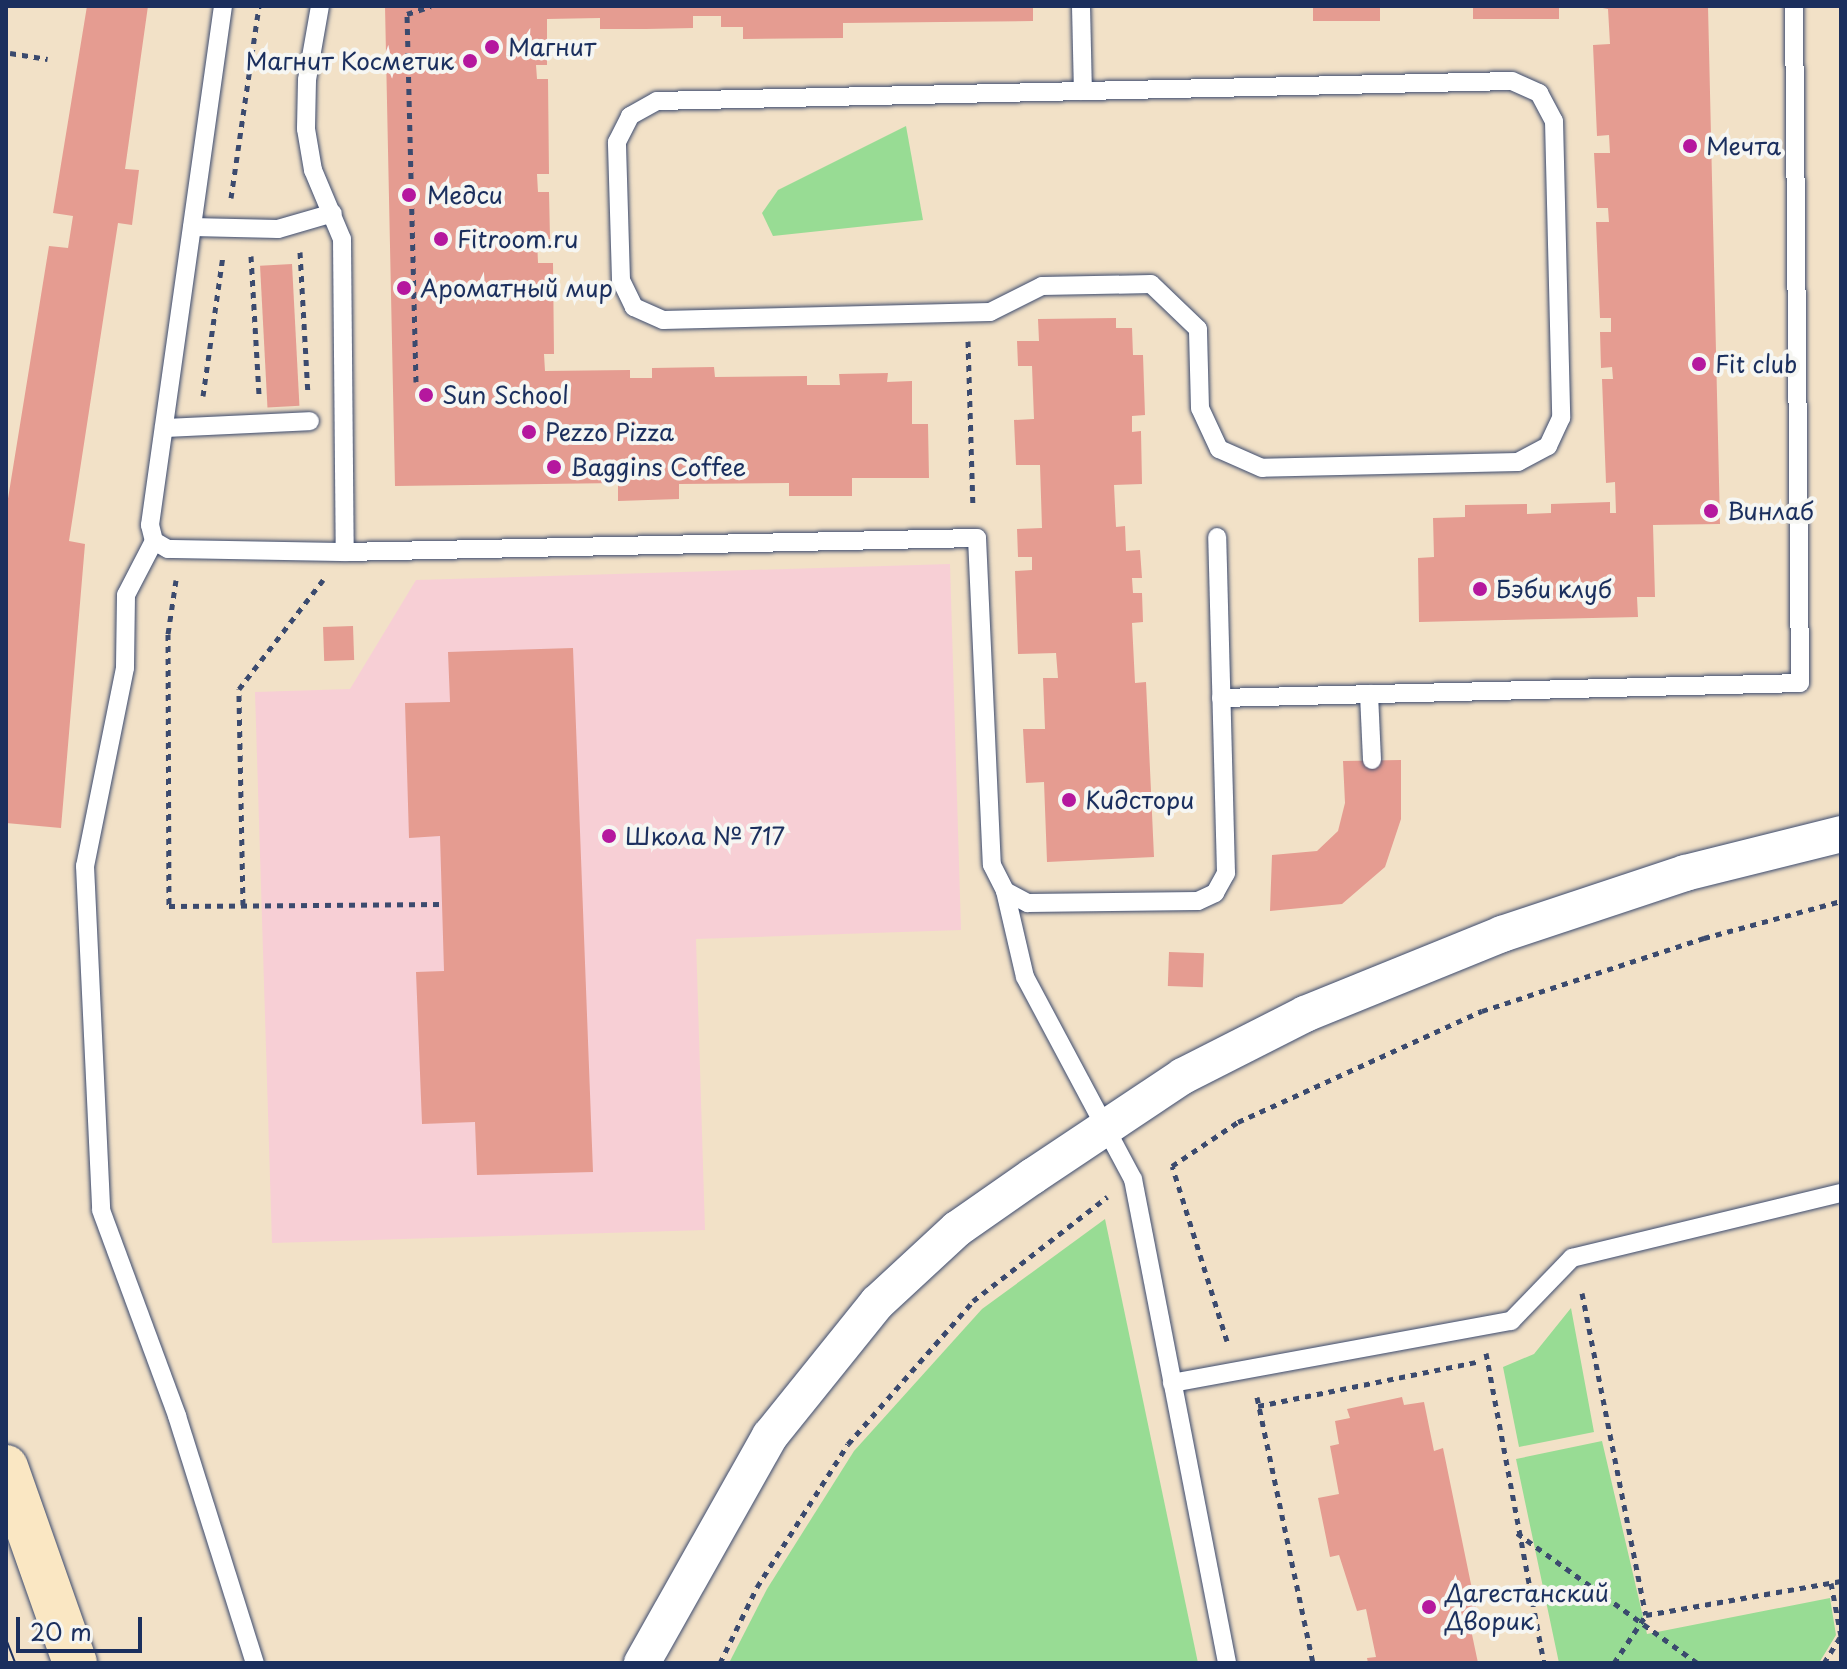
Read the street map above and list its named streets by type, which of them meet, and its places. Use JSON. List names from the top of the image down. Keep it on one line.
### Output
{"places":["Магнит","Магнит Косметик","Мечта","Медси","Fitroom.ru","Ароматный мир","Fit club","Sun School","Pezzo Pizza","Baggins Coffee","Винлаб","Бэби клуб","Кидстори","Школа № 717","Дагестанский Дворик"],"scale_bar":"20 m"}
